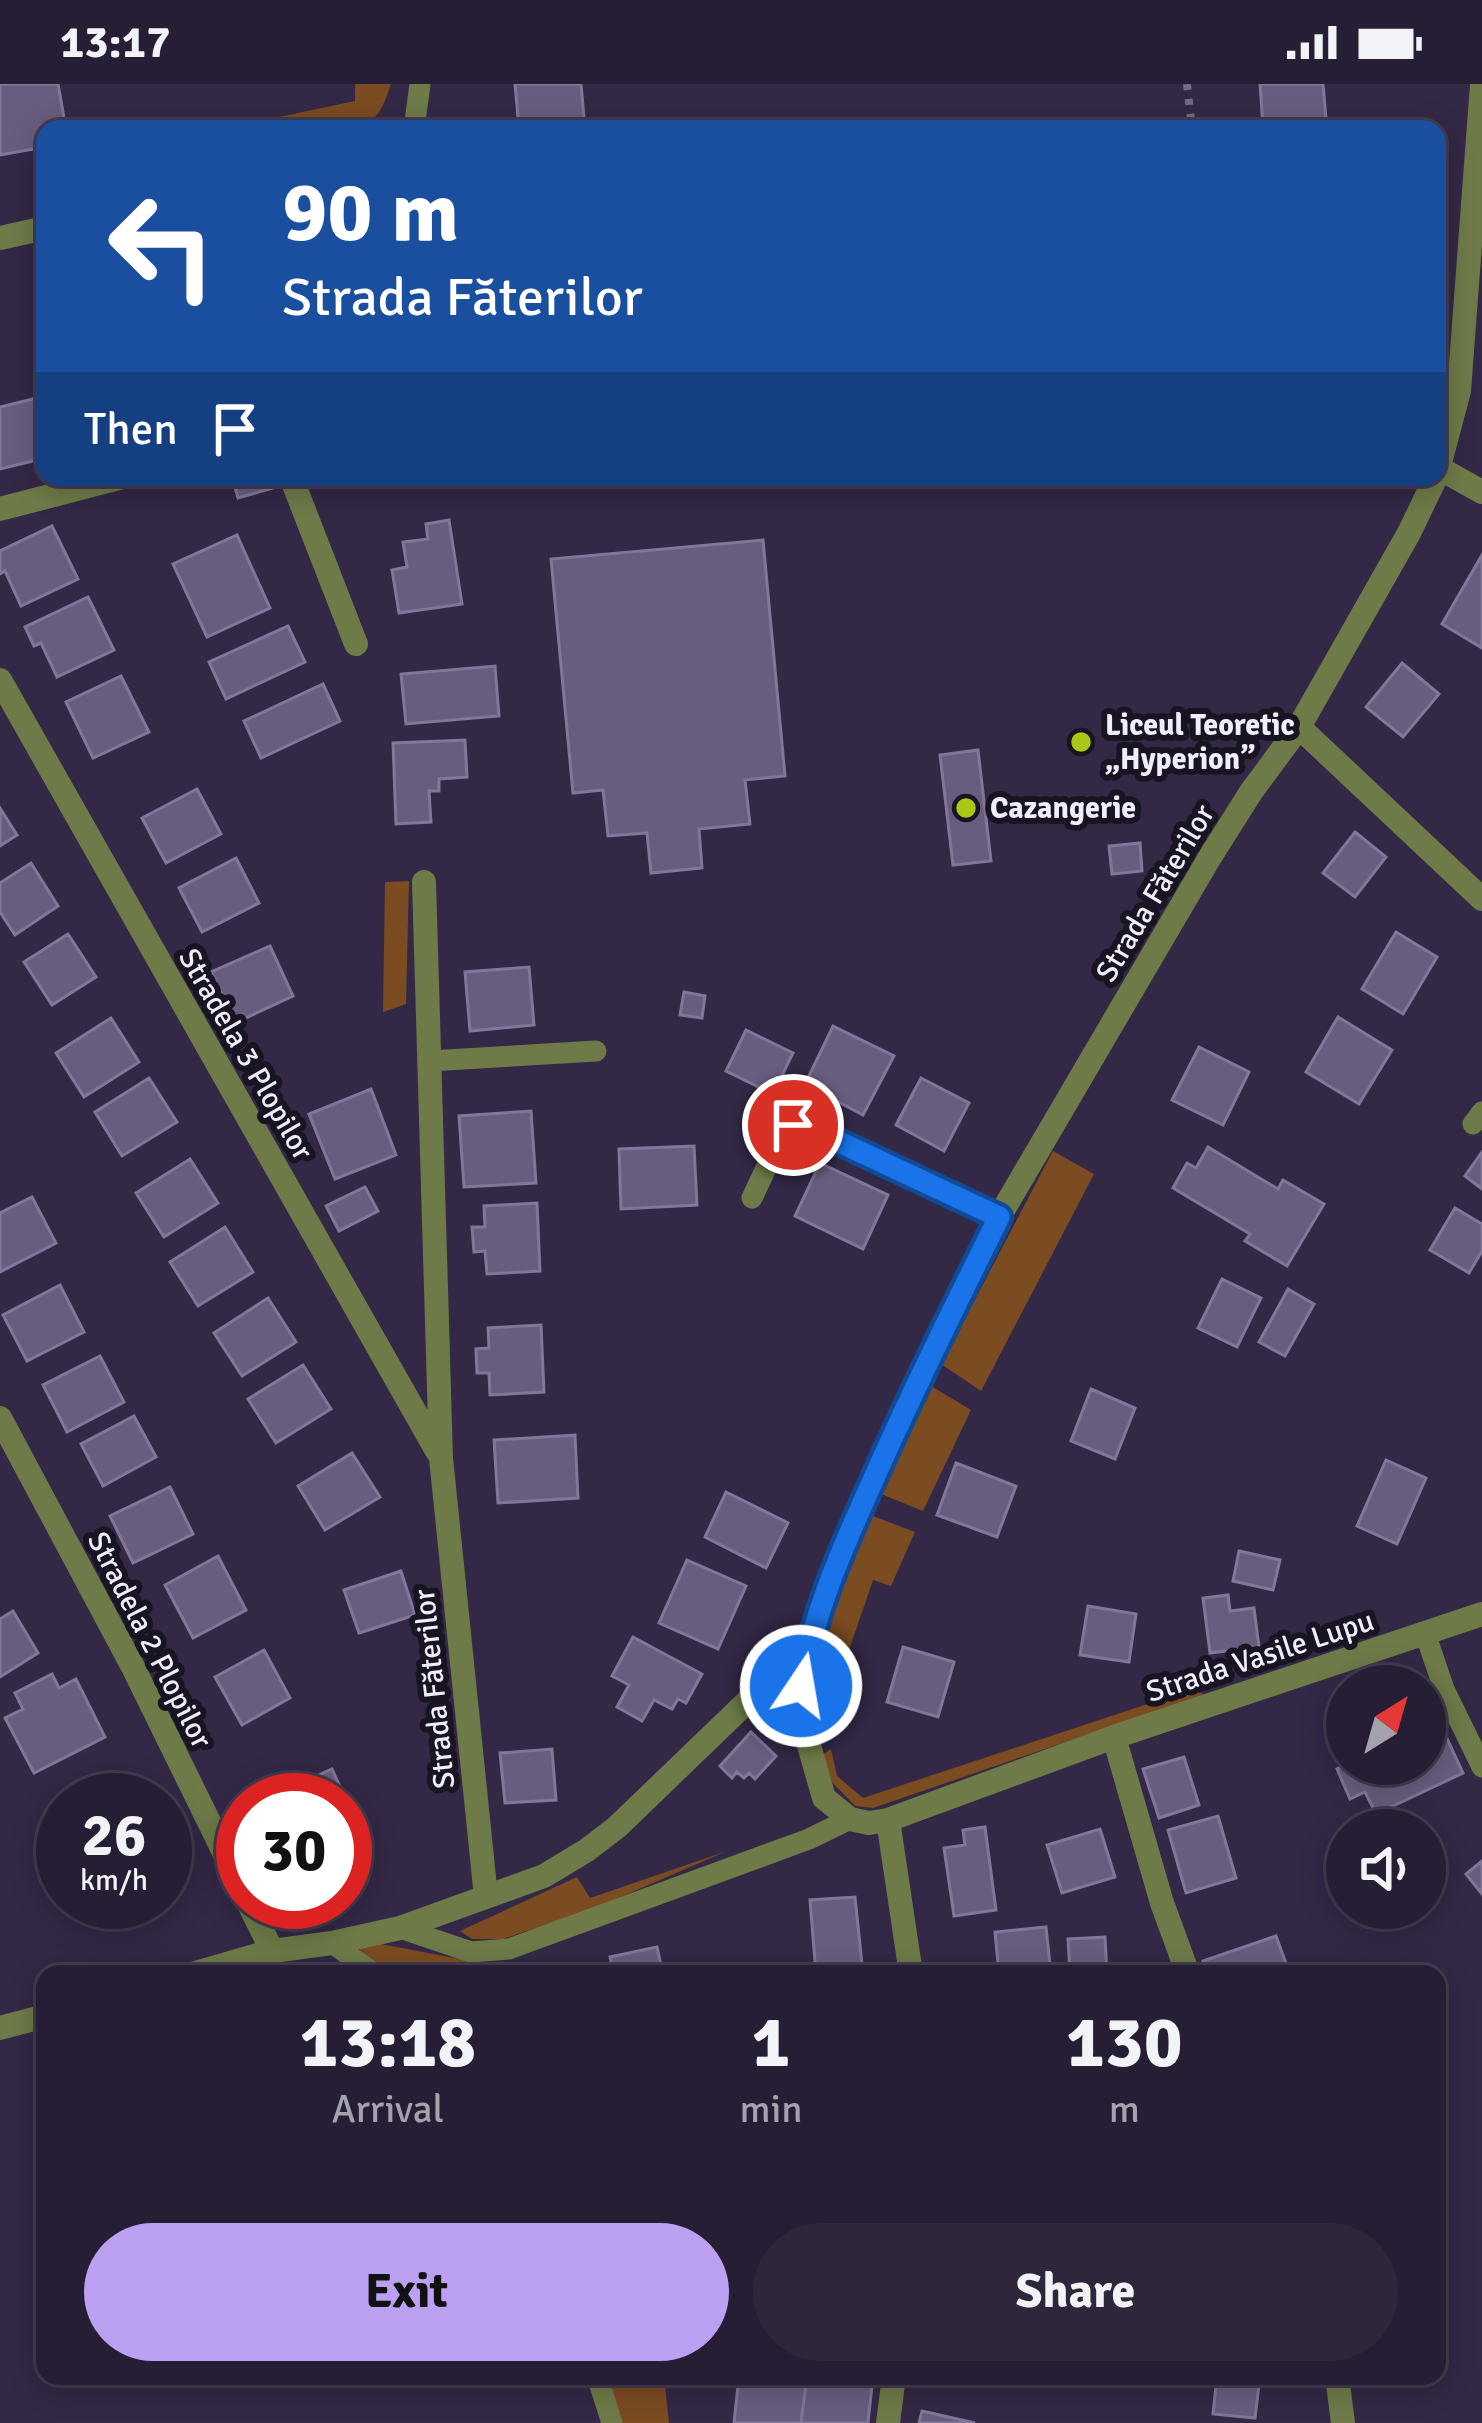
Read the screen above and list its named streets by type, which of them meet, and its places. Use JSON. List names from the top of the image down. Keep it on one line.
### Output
{"streets":{"street":["Strada Făterilor","Stradela 3 Plopilor","Stradela 2 Plopilor","Strada Vasile Lupu"]},"crossings":[["Strada Făterilor","Stradela 3 Plopilor"],["Strada Făterilor","Strada Vasile Lupu"]],"places":["Liceul Teoretic „Hyperion”","Cazangerie"],"north":"top right","page":{"status":"13:17","turn":["90 m","Strada Făterilor"],"then":"Then","speed":"26 km/h","limit":"30","eta":["13:18","Arrival","1","min","130","m"],"buttons":["Exit","Share"]}}
